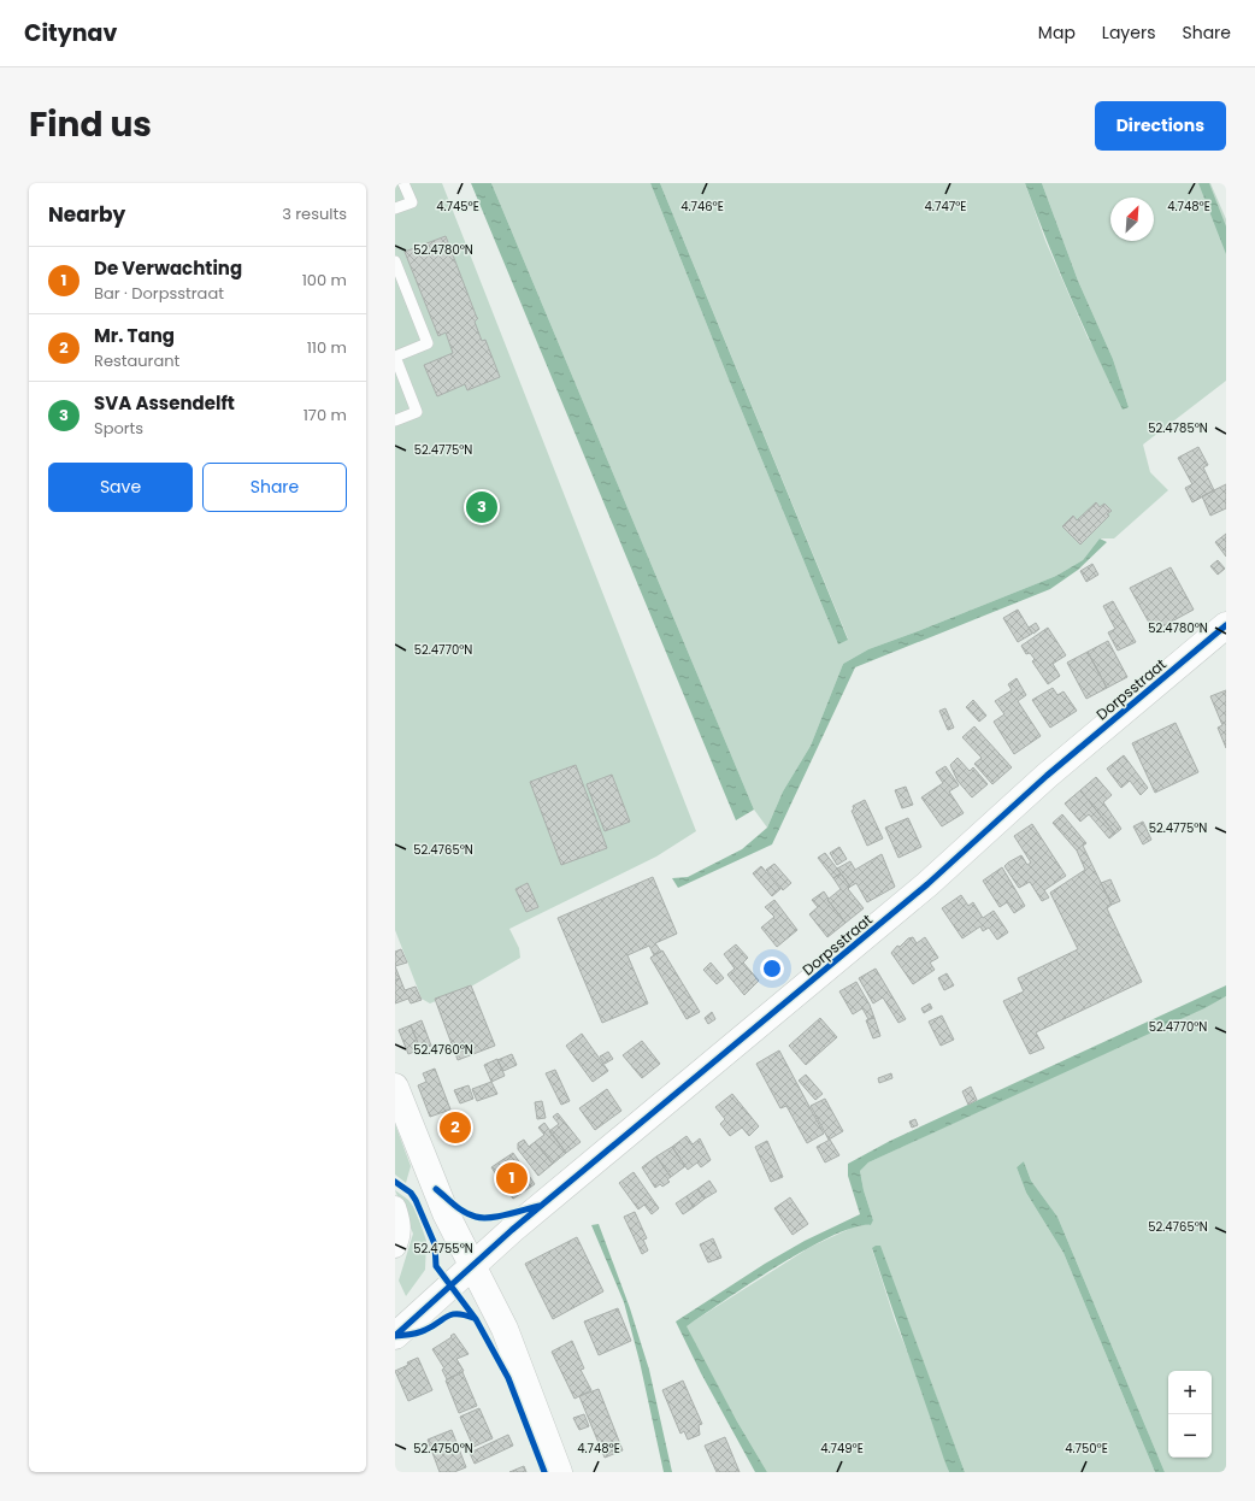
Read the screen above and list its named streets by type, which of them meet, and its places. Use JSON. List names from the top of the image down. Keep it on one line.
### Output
{"streets":{"street":["Dorpsstraat"]},"north":"top right","page":{"header":"Citynav","nav":["Map","Layers","Share"],"title":"Find us","buttons":["Directions",["Save","Share"]],"heading":["Nearby","3 results"],"list":[{"mark":"1","name":"De Verwachting","note":"Bar · Dorpsstraat","value":"100 m"},{"mark":"2","name":"Mr. Tang","note":"Restaurant","value":"110 m"},{"mark":"3","name":"SVA Assendelft","note":"Sports","value":"170 m"}],"pins":["3","2","1"],"map_buttons":["+","−"]},"coordinates":["4.745°E","4.746°E","4.747°E","4.748°E","52.4780°N","52.4785°N","52.4775°N","52.4770°N","52.4765°N","52.4760°N","52.4755°N","52.4750°N","4.749°E","4.750°E"]}
